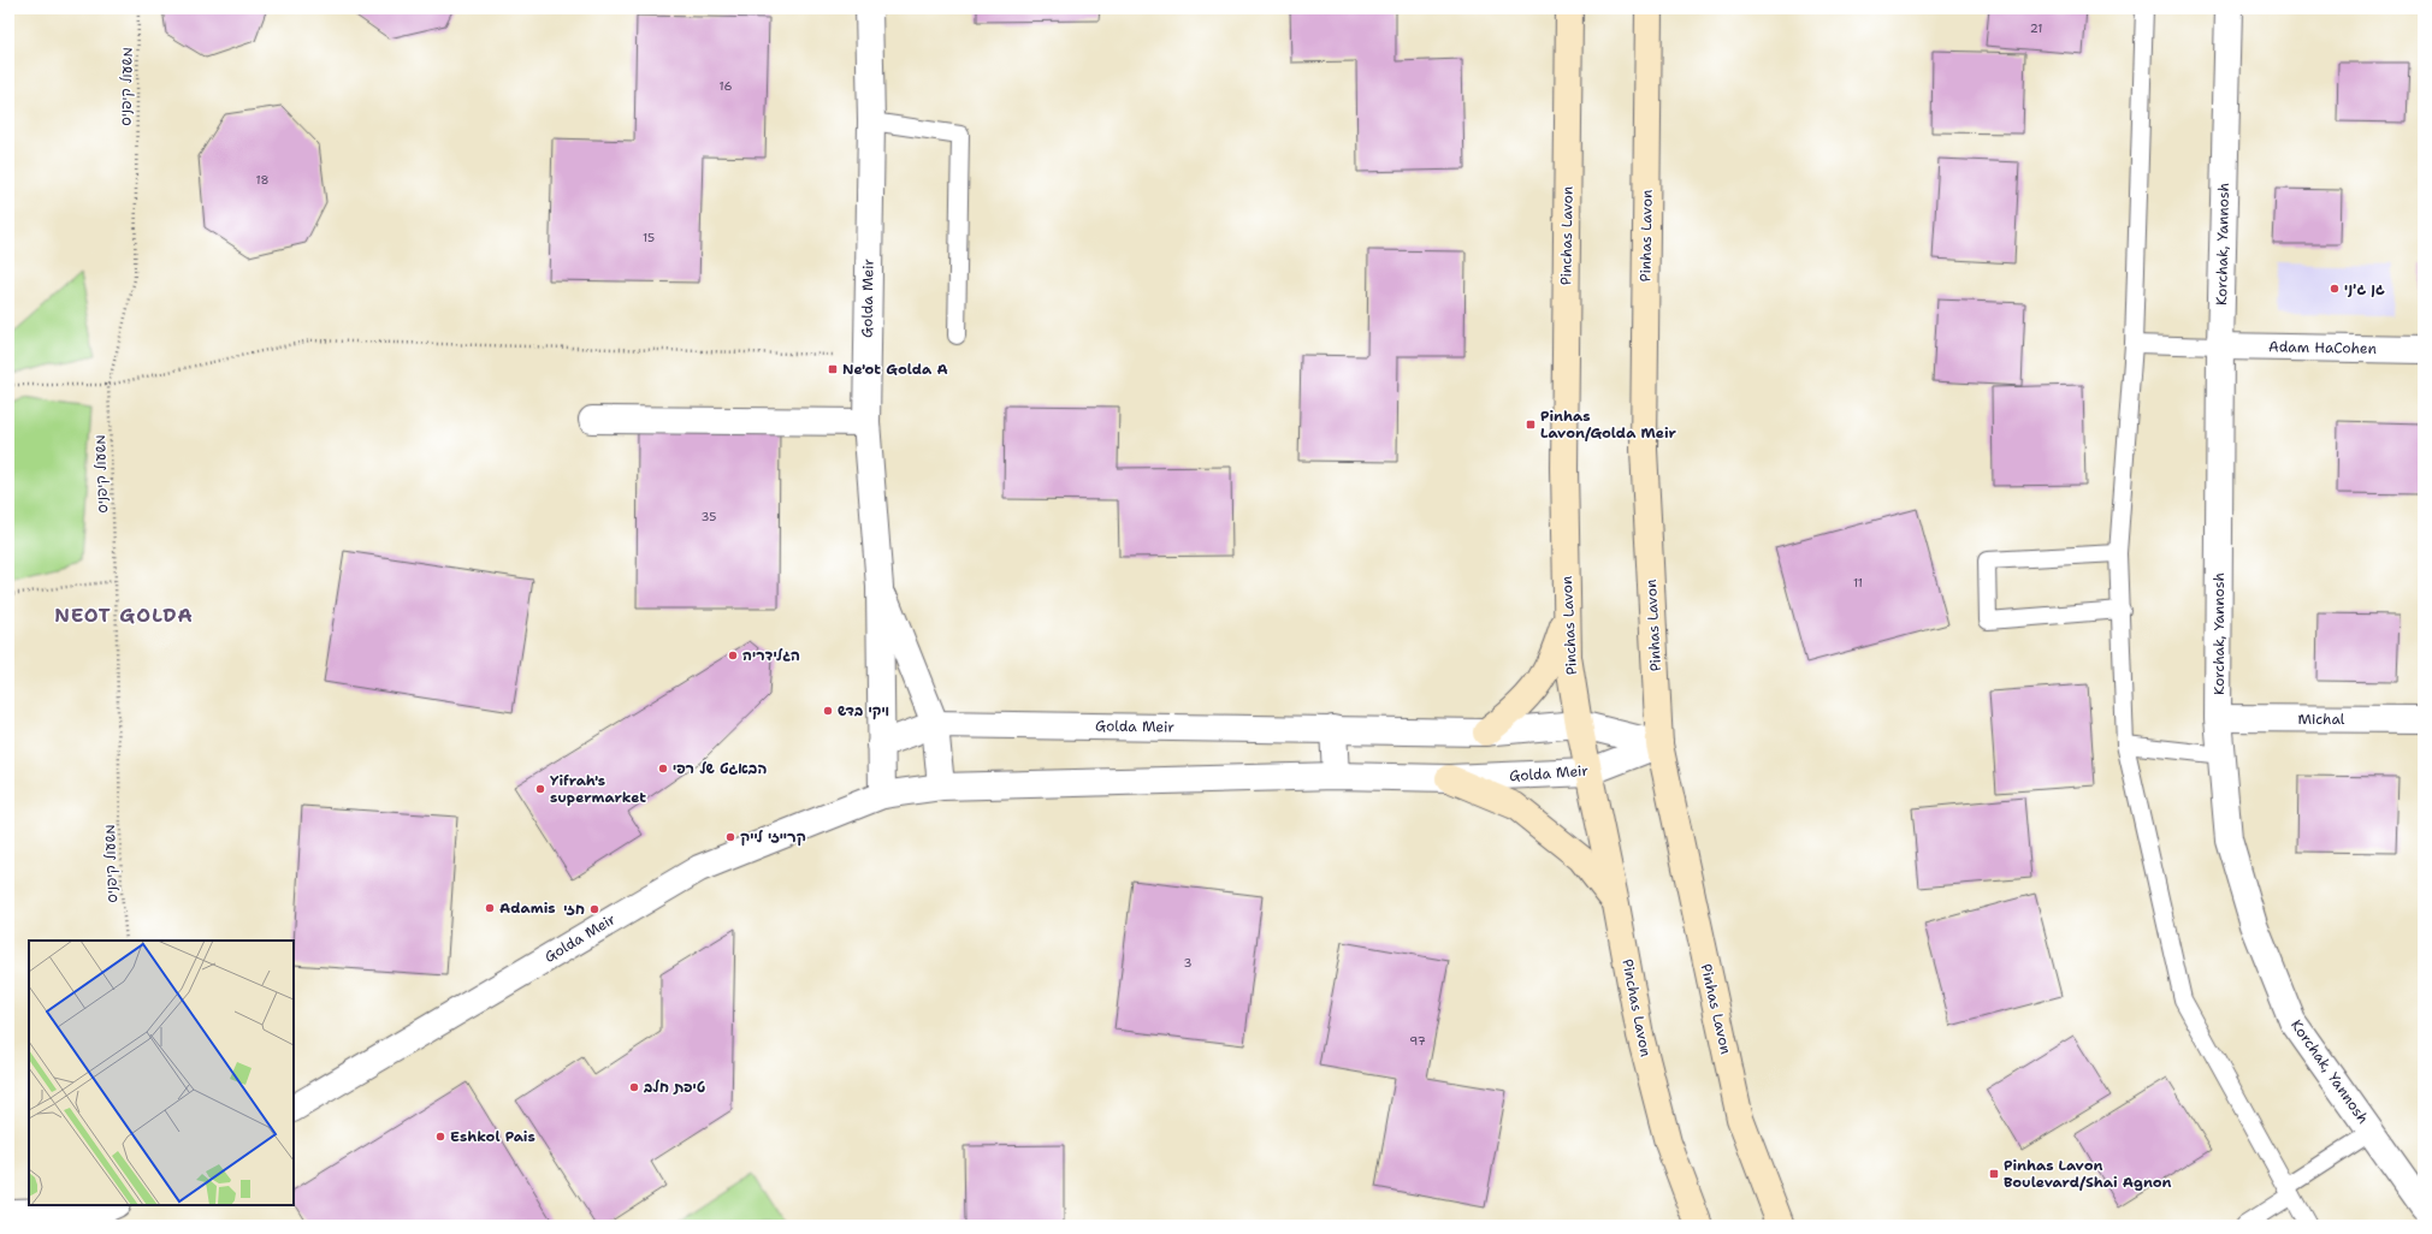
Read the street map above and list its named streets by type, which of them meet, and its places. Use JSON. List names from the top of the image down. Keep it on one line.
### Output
{"streets":{"main road":["Pinchas Lavon","Pinhas Lavon"],"street":["Korchak, Yannosh","Golda Meir","Adam HaCohen","Michal"],"path":["משעול קיפניס"]},"crossings":[["Pinchas Lavon","Golda Meir"],["Pinhas Lavon","Golda Meir"],["Korchak, Yannosh","Adam HaCohen"],["Korchak, Yannosh","Michal"]],"districts":["NEOT GOLDA"],"places":{"other":["גן ג'ני","הגלידריה","ויקי בדש","הבאגט של רפי","Yifrah's supermarket","קרייזי לייק","Adamis","חזי","טיפת חלב","Eshkol Pais"],"transit":["Ne'ot Golda A","Pinhas Lavon/Golda Meir","Pinhas Lavon Boulevard/Shai Agnon"]},"house_numbers":["21","16","18","15","35","11","3","97"]}
